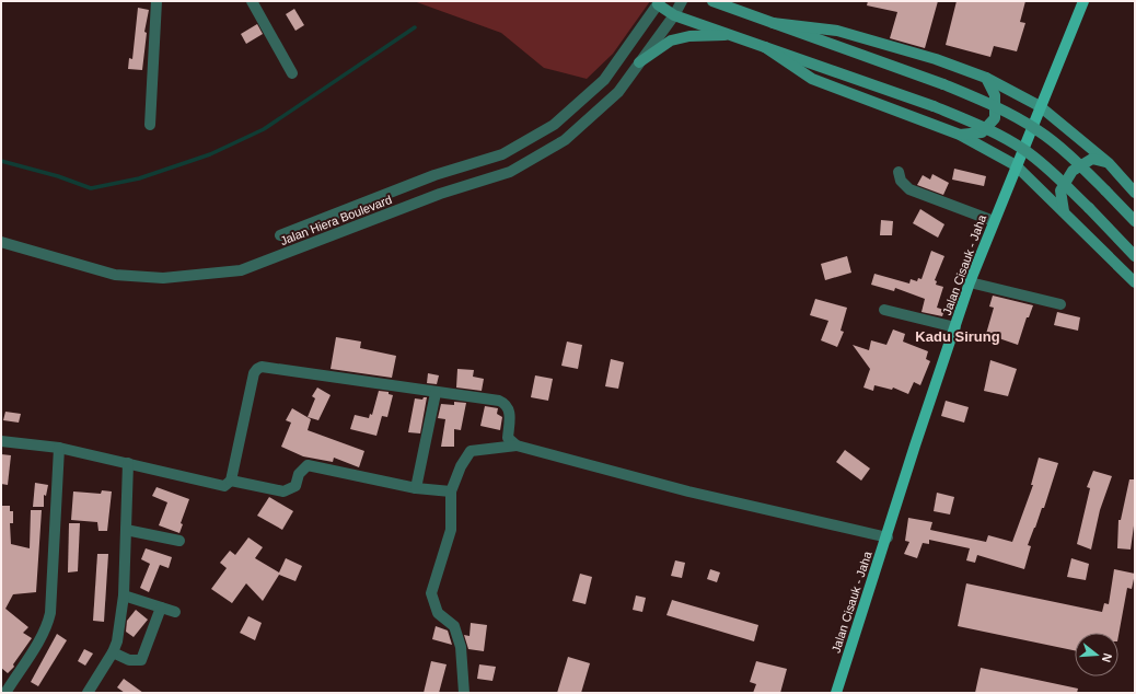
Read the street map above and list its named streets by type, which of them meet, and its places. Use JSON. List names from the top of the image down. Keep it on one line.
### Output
{"streets":{"main road":["Jalan Cisauk - Jaha"],"street":["Jalan Hiera Boulevard"]},"districts":["Kadu Sirung"],"north":"right"}
